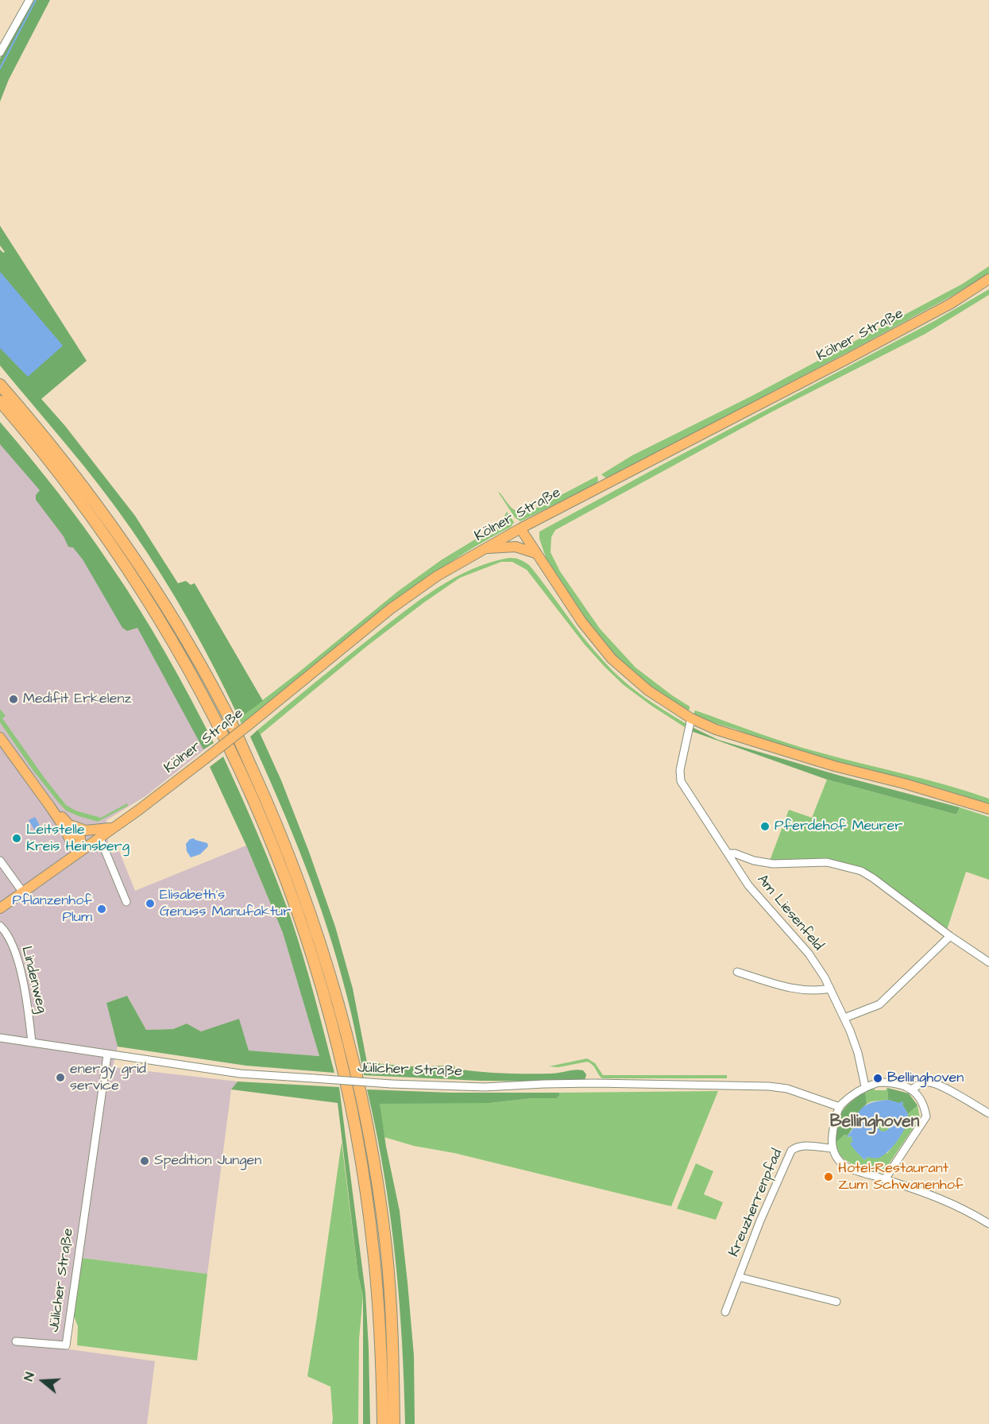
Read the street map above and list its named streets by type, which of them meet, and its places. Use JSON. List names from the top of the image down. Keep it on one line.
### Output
{"streets":{"main road":["Kölner Straße"],"street":["Am Liesenfeld","Lindenweg","Jülicher Straße","Kreuzherrenpfad"]},"crossings":[["Am Liesenfeld","Jülicher Straße"],["Am Liesenfeld","Kreuzherrenpfad"],["Lindenweg","Jülicher Straße"],["Jülicher Straße","Kreuzherrenpfad"]],"districts":["Bellinghoven"],"places":["Medifit Erkelenz","Pferdehof Meurer","Leitstelle Kreis Heinsberg","Elisabeth’s Genuss Manufaktur","Pflanzenhof Plum","energy grid service","Bellinghoven","Spedition Jungen","Hotel-Restaurant Zum Schwanenhof"],"north":"left"}
